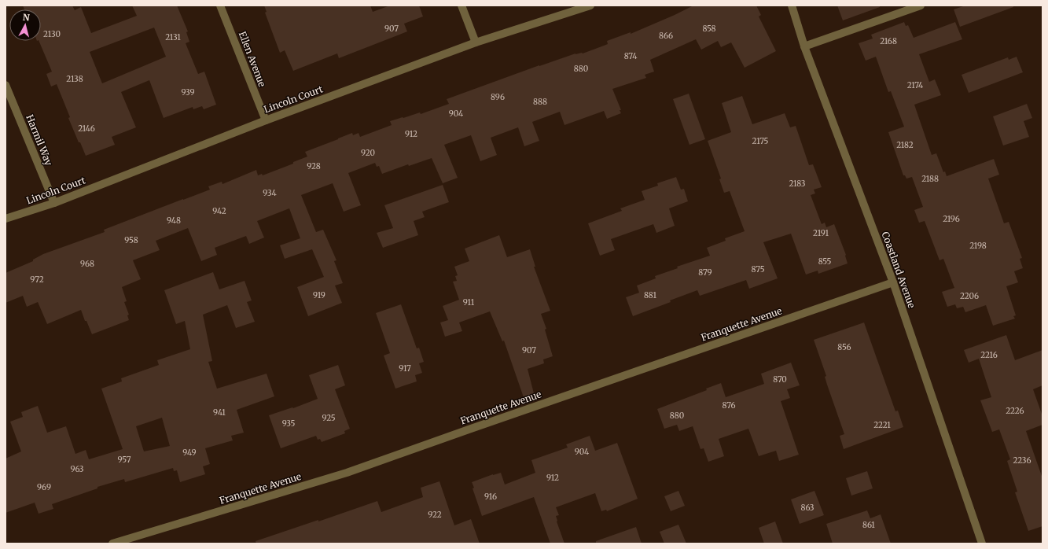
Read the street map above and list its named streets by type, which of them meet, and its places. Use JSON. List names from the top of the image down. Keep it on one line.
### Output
{"streets":{"street":["Ellen Avenue","Lincoln Court","Harmil Way","Coastland Avenue","Franquette Avenue"]},"crossings":[["Ellen Avenue","Lincoln Court"],["Lincoln Court","Harmil Way"],["Coastland Avenue","Franquette Avenue"]],"house_numbers":["907","858","2130","866","2131","2168","874","880","2138","2174","939","896","888","904","2146","912","2175","2182","920","928","2188","2183","934","942","2196","948","2191","958","2198","855","968","875","879","972","919","881","2206","911","856","907","2216","917","870","876","2226","941","880","925","935","2221","904","949","957","2236","963","912","969","916","863","922","861"],"north":"top"}
